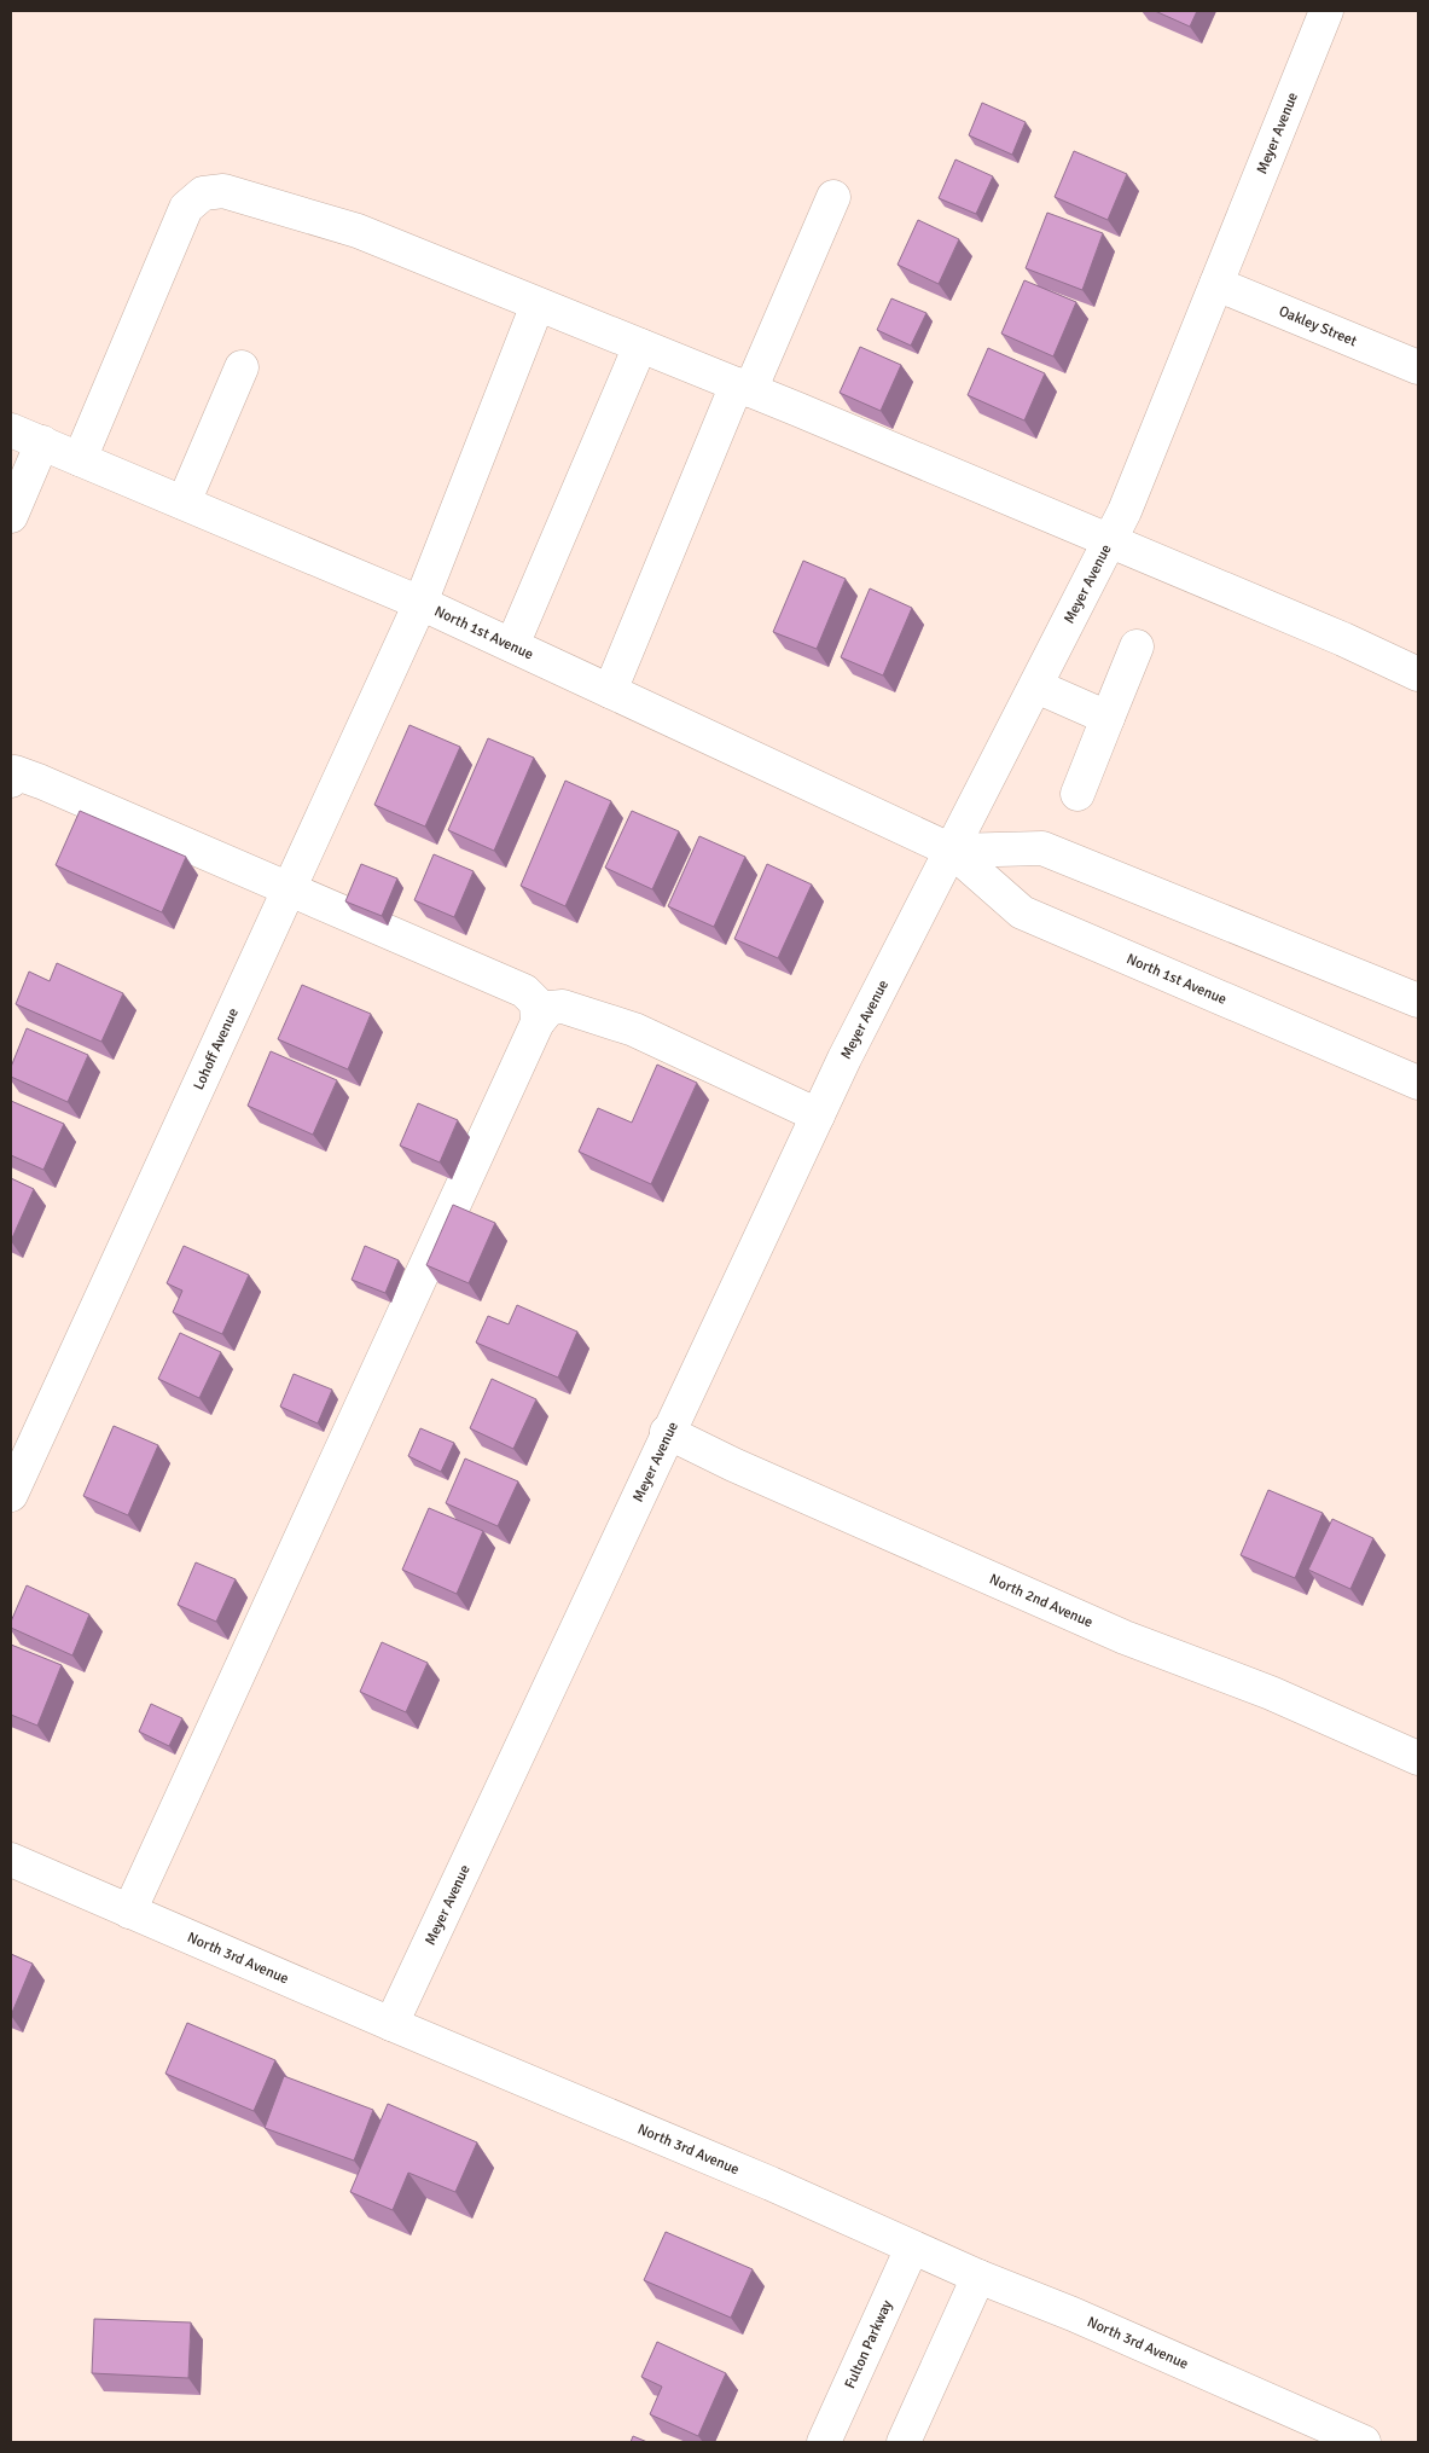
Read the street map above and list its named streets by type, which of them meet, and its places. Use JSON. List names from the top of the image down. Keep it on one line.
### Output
{"streets":{"street":["Meyer Avenue","Oakley Street","North 1st Avenue","Lohoff Avenue","North 2nd Avenue","North 3rd Avenue","Fulton Parkway"]},"crossings":[["Meyer Avenue","Oakley Street"],["Meyer Avenue","North 1st Avenue"],["Meyer Avenue","North 2nd Avenue"],["Meyer Avenue","North 3rd Avenue"],["North 1st Avenue","Lohoff Avenue"],["North 3rd Avenue","Fulton Parkway"]]}
